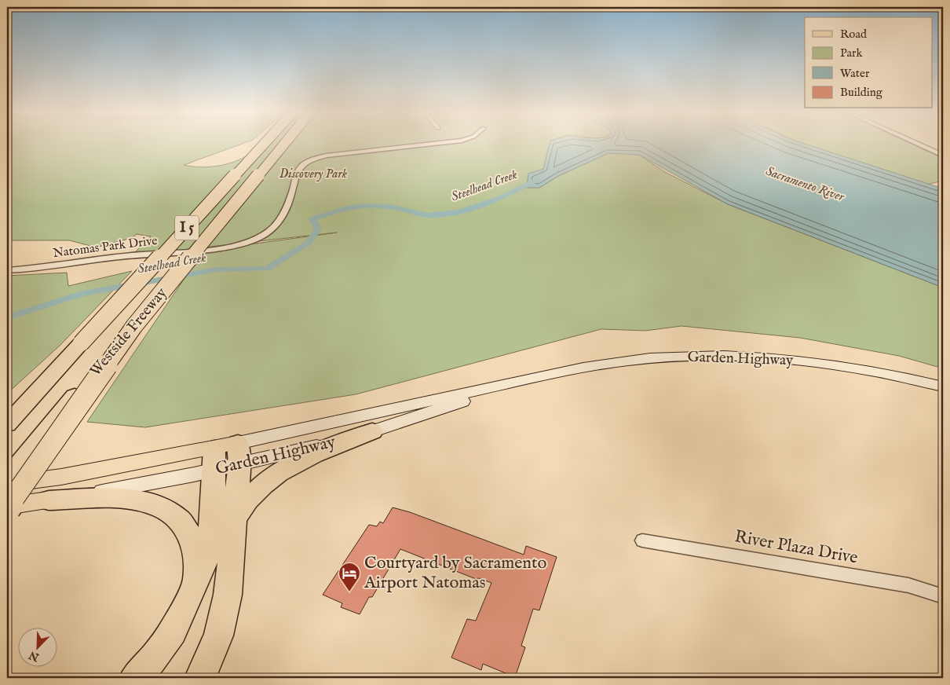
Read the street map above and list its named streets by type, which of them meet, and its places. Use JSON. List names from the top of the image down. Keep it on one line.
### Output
{"streets":{"highway":["I 5","Westside Freeway"],"main road":["Garden Highway"],"street":["Natomas Park Drive","River Plaza Drive"]},"water":["Sacramento River","Steelhead Creek"],"parks":["Discovery Park"],"places":{"hotel":["Courtyard by Sacramento Airport Natomas"]},"legend":["Road","Park","Water","Building"],"north":"bottom left"}
